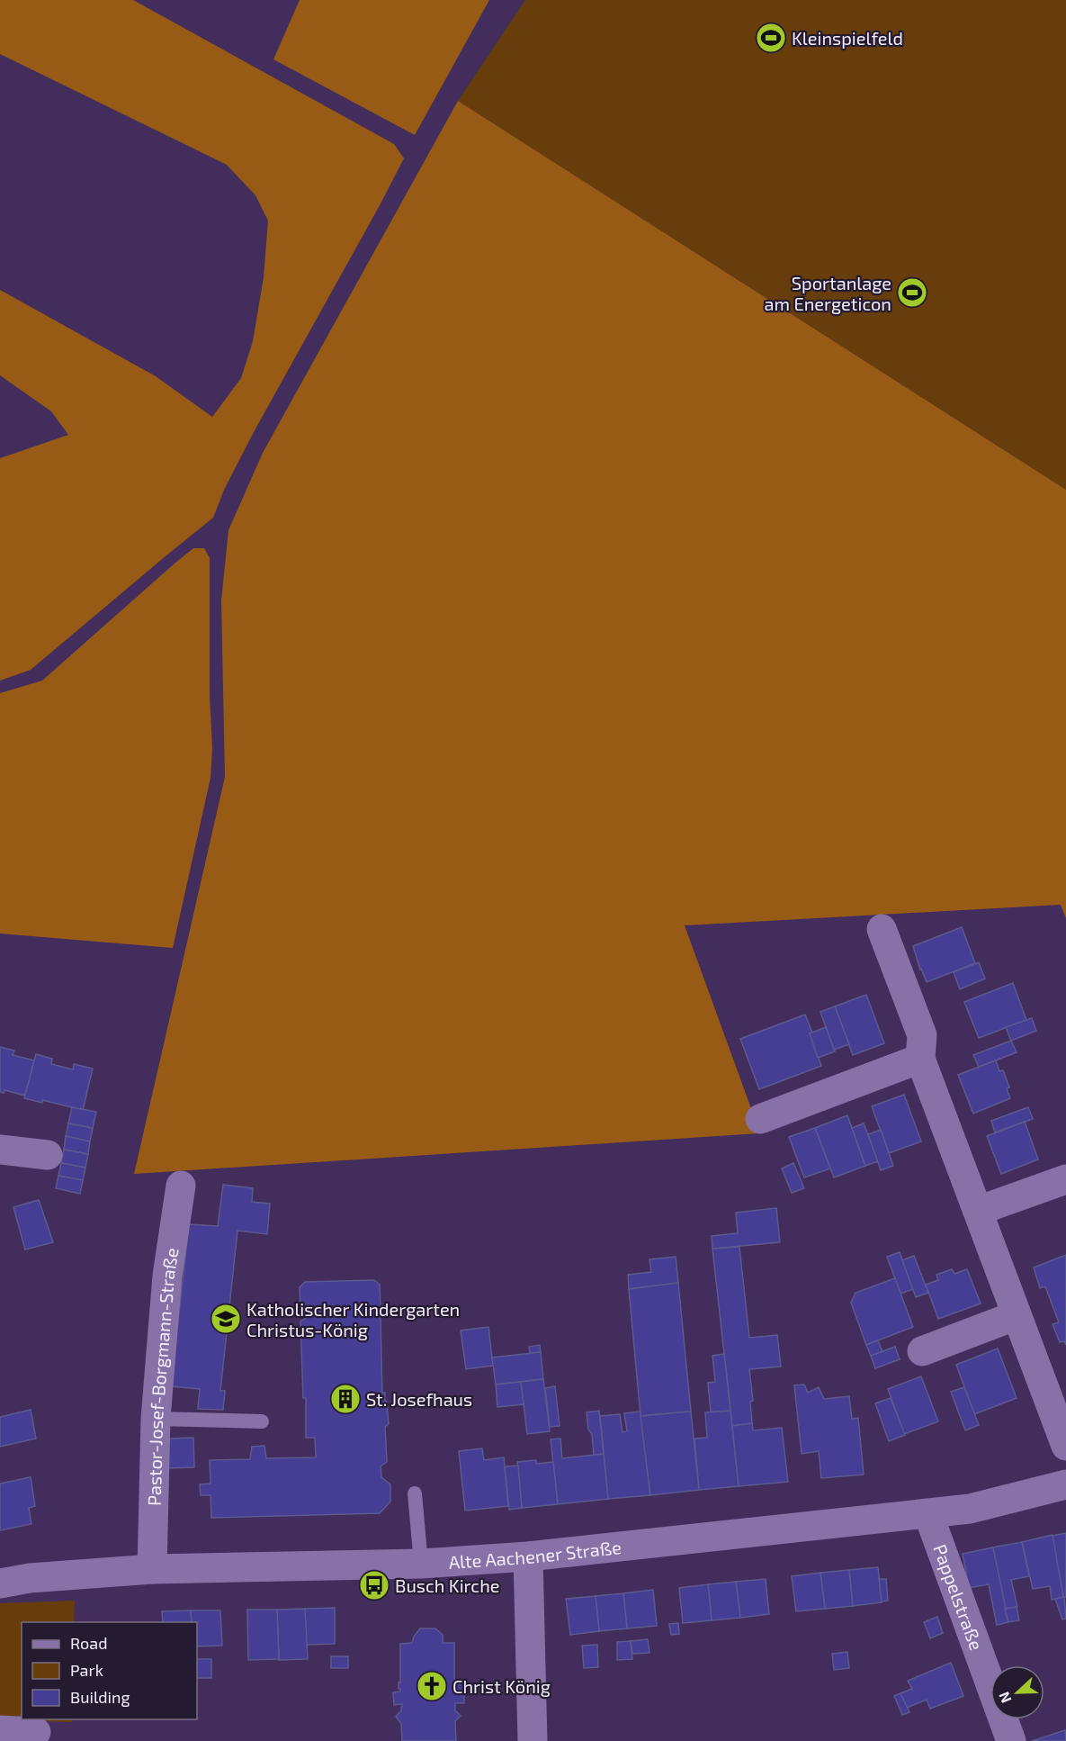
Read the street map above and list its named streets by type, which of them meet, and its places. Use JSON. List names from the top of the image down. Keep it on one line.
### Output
{"streets":{"street":["Pastor-Josef-Borgmann-Straße","Alte Aachener Straße","Pappelstraße"]},"crossings":[["Pastor-Josef-Borgmann-Straße","Alte Aachener Straße"],["Alte Aachener Straße","Pappelstraße"]],"places":{"sports":["Kleinspielfeld","Sportanlage am Energeticon"],"school or university":["Katholischer Kindergarten Christus-König"],"building":["St. Josefhaus"],"bus stop":["Busch Kirche"],"church":["Christ König"]},"legend":["Road","Park","Building"],"north":"left"}
